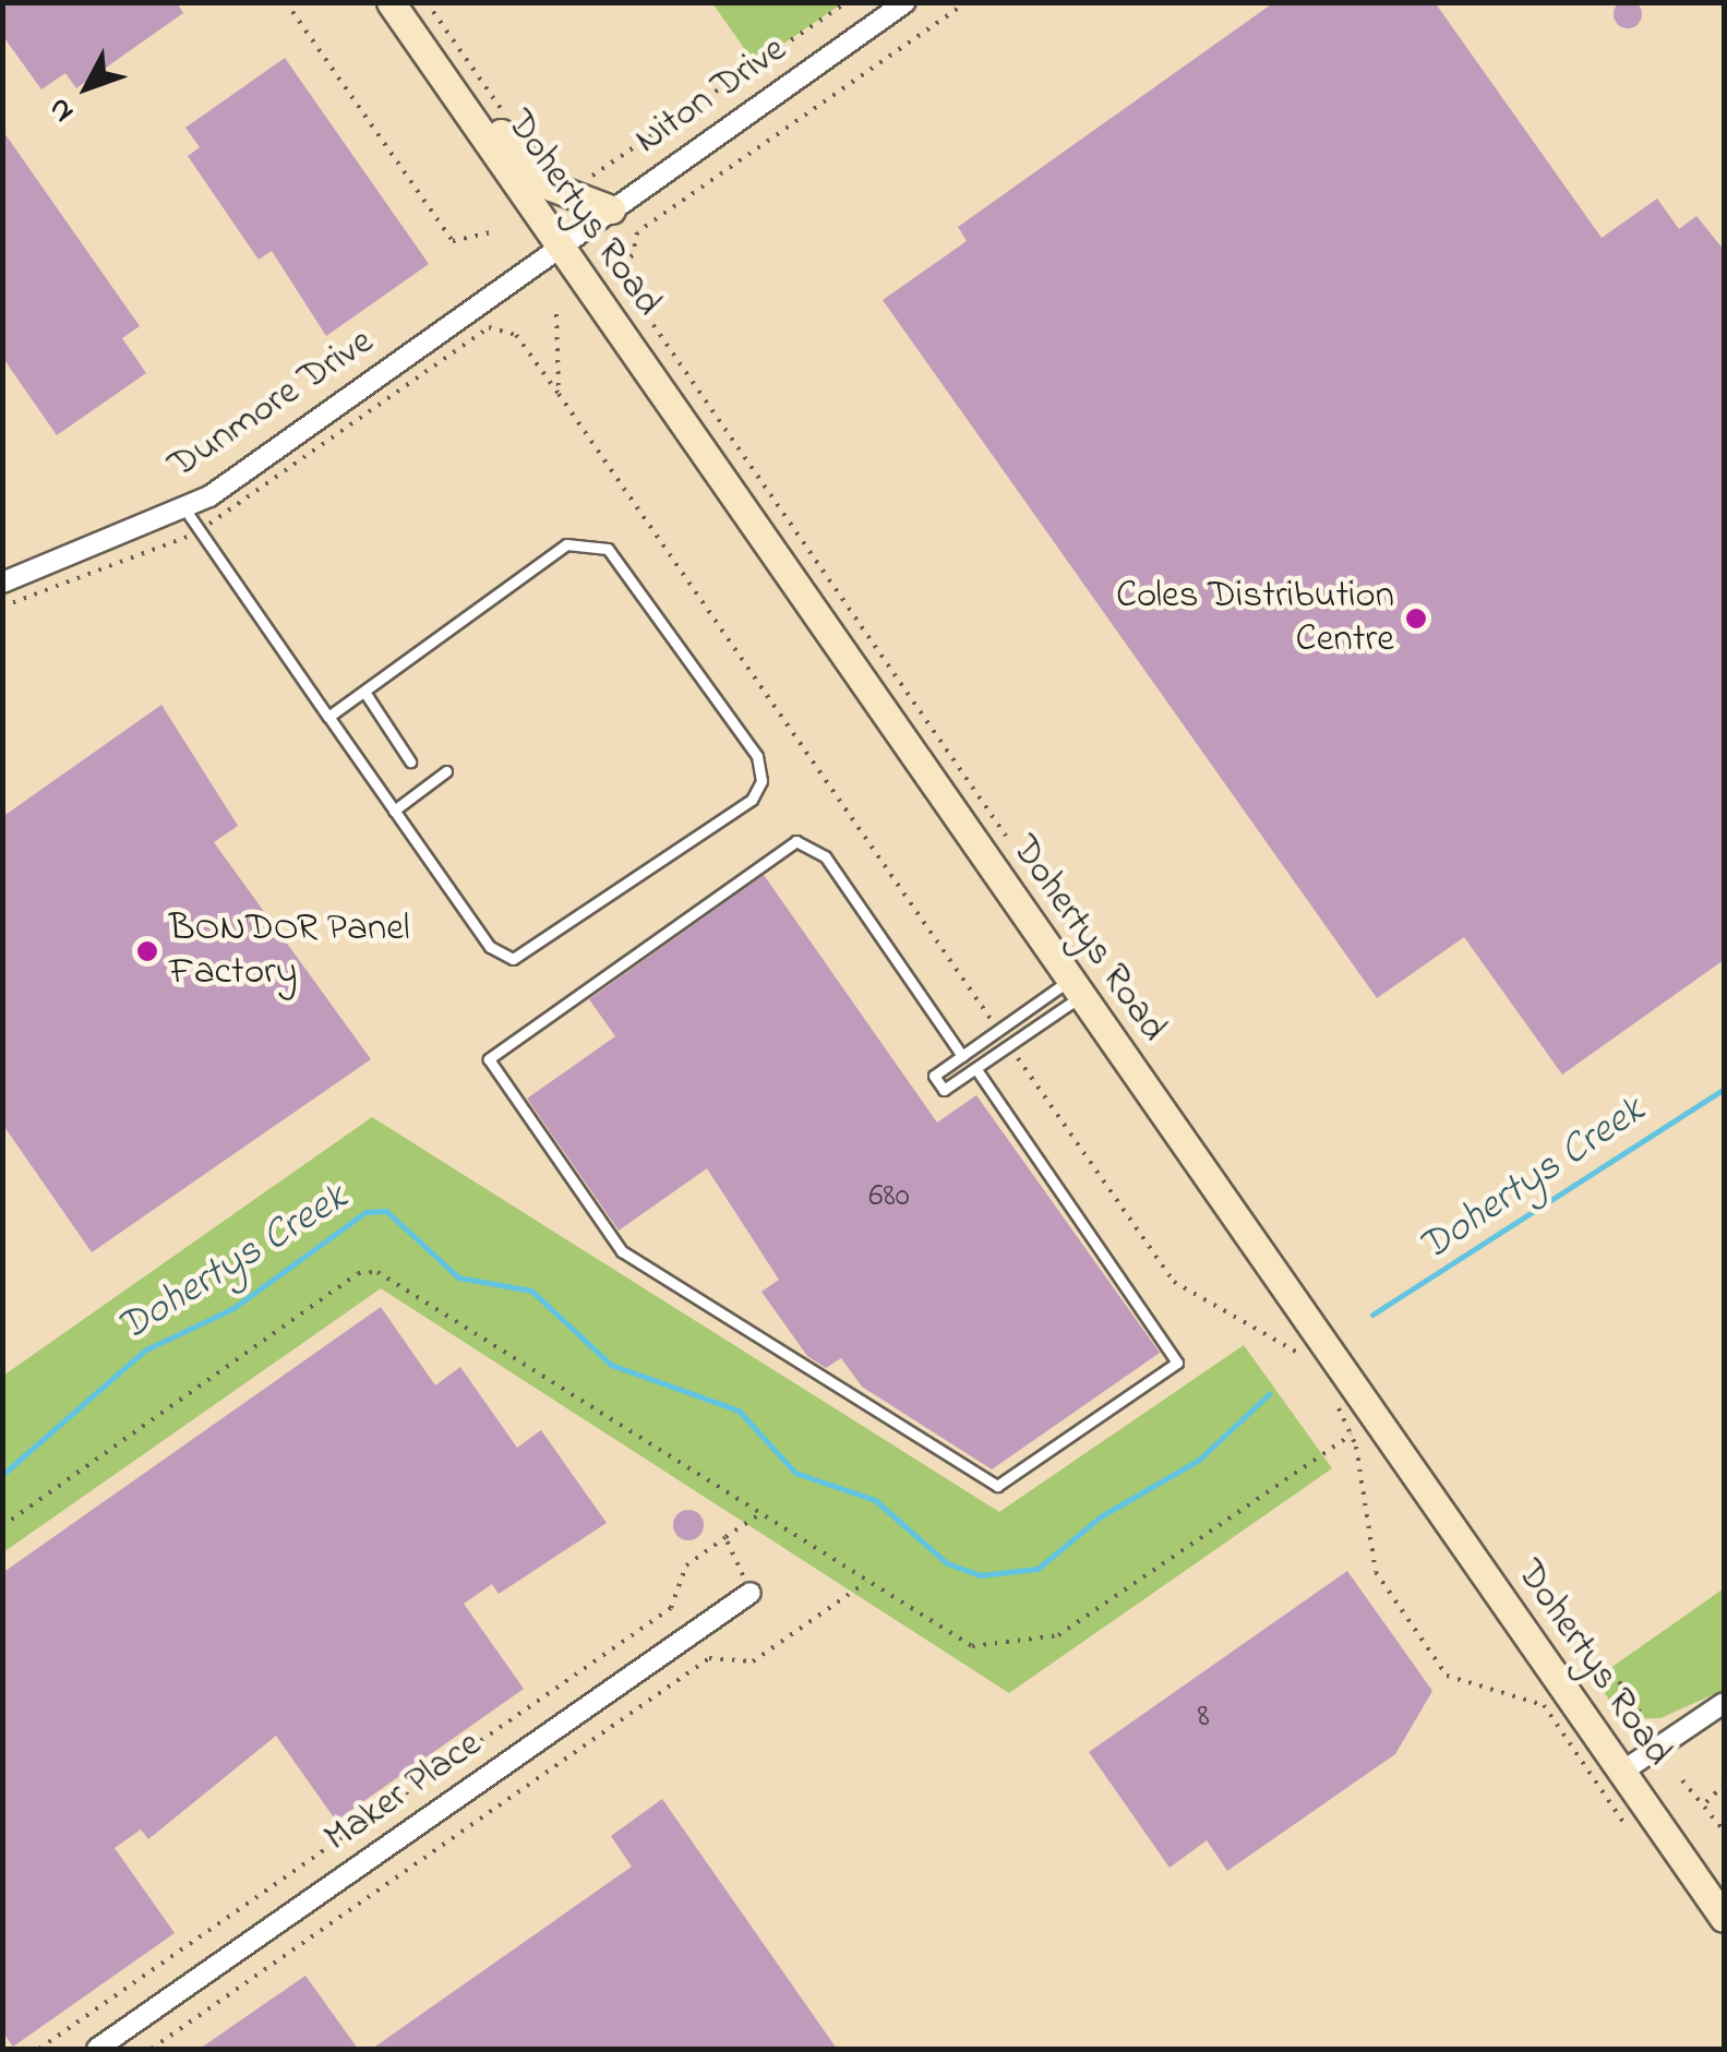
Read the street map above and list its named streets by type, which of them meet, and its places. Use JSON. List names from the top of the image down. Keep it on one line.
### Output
{"streets":{"main road":["Dohertys Road"],"street":["Niton Drive","Dunmore Drive","Maker Place"]},"crossings":[["Niton Drive","Dohertys Road"],["Niton Drive","Dunmore Drive"],["Dohertys Road","Dunmore Drive"]],"water":["Dohertys Creek"],"places":["Coles Distribution Centre","BONDOR Panel Factory"],"house_numbers":["680","8"],"north":"bottom left"}
